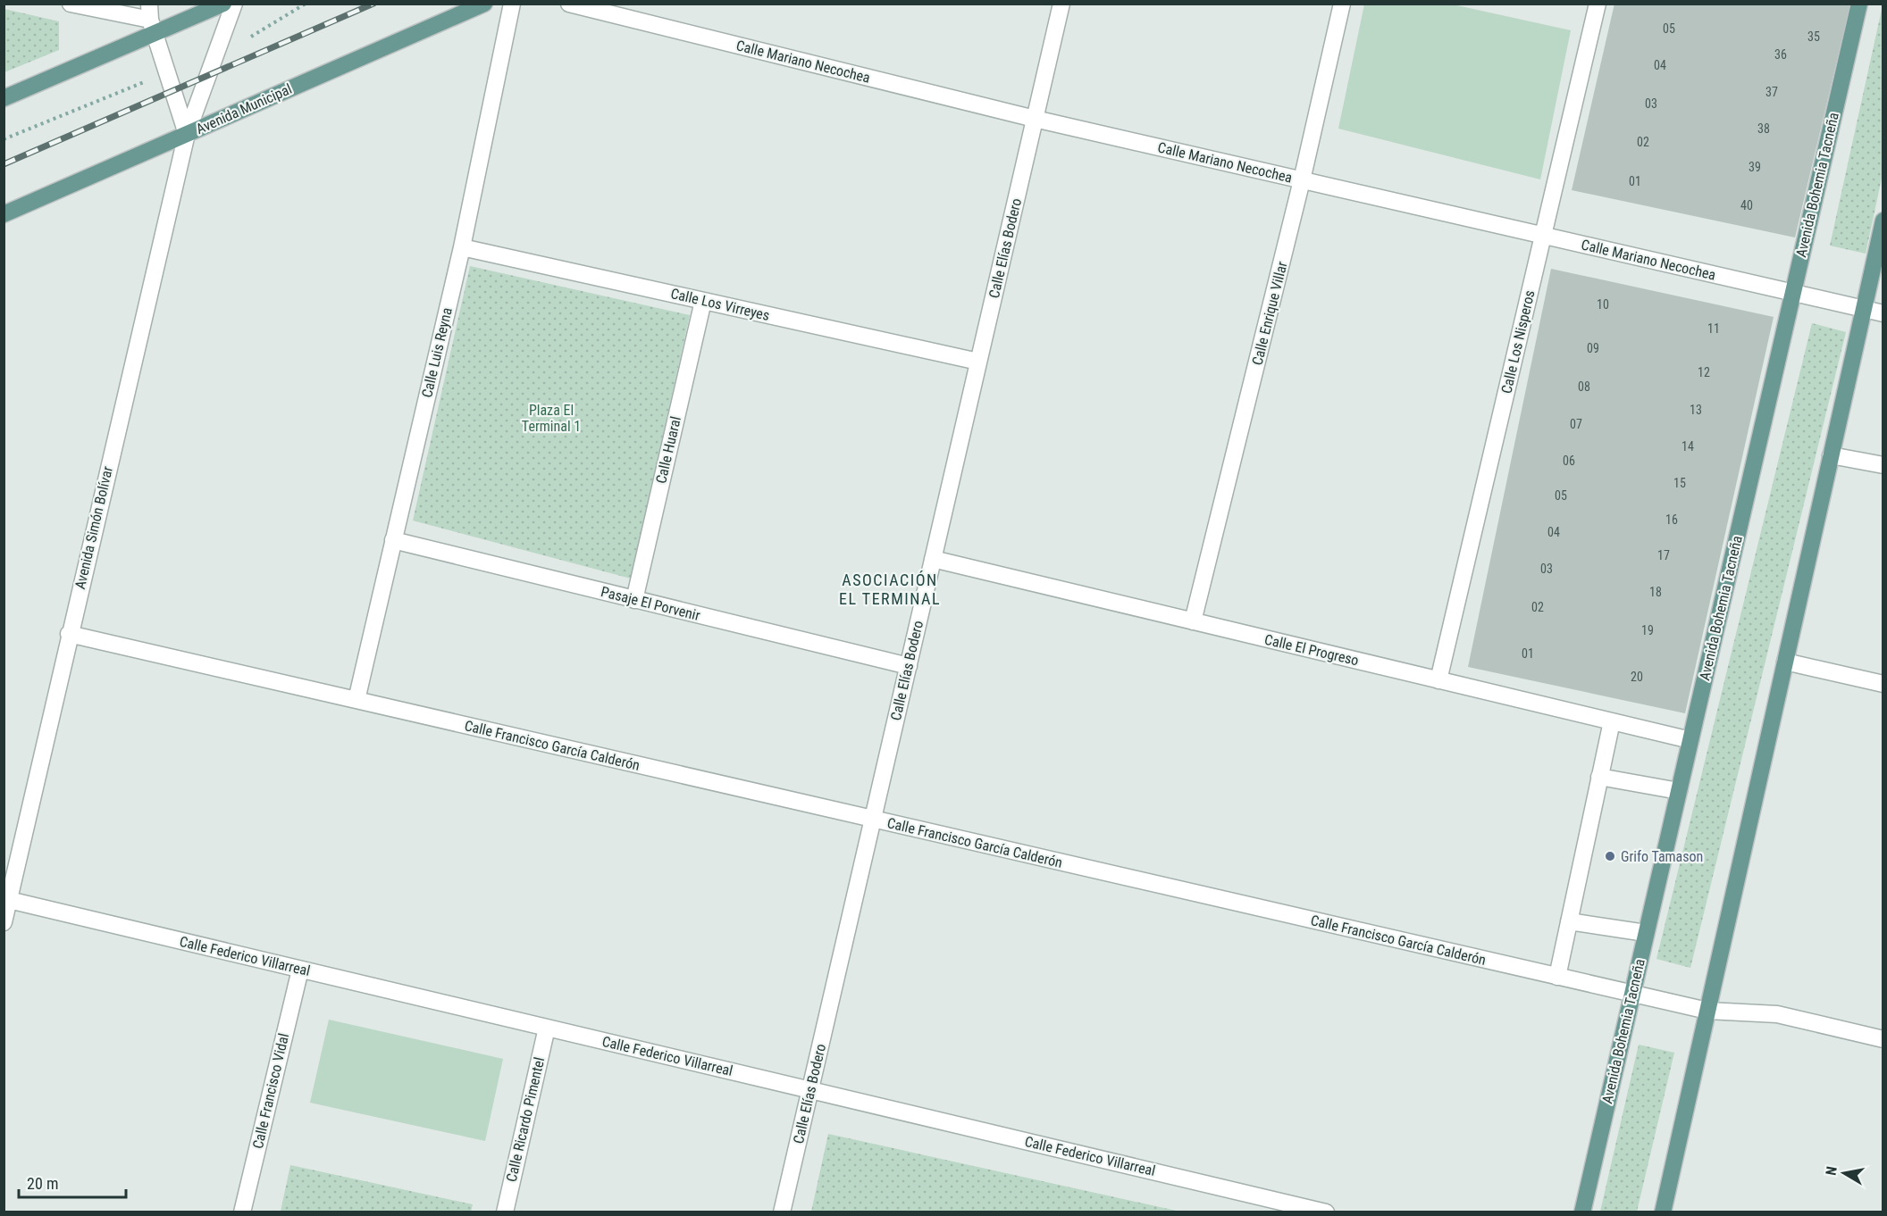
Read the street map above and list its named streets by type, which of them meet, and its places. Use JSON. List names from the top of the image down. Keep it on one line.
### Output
{"streets":{"main road":["Avenida Municipal","Avenida Bohemia Tacneña"],"street":["Calle Mariano Necochea","Calle Elías Bodero","Calle Los Virreyes","Calle Enrique Villar","Calle Los Nisperos","Calle Luis Reyna","Calle Huaral","Avenida Simón Bolívar","Pasaje El Porvenir","Calle El Progreso","Calle Francisco García Calderón","Calle Federico Villarreal","Calle Francisco Vidal","Calle Ricardo Pimentel"]},"crossings":[["Calle Mariano Necochea","Avenida Bohemia Tacneña"],["Calle Mariano Necochea","Calle Elías Bodero"],["Calle Mariano Necochea","Calle Enrique Villar"],["Calle Mariano Necochea","Calle Los Nisperos"],["Avenida Municipal","Avenida Simón Bolívar"],["Avenida Bohemia Tacneña","Calle El Progreso"],["Avenida Bohemia Tacneña","Calle Francisco García Calderón"],["Calle Elías Bodero","Calle Los Virreyes"],["Calle Elías Bodero","Pasaje El Porvenir"],["Calle Elías Bodero","Calle El Progreso"],["Calle Elías Bodero","Calle Francisco García Calderón"],["Calle Elías Bodero","Calle Federico Villarreal"],["Calle Los Virreyes","Calle Luis Reyna"],["Calle Los Virreyes","Calle Huaral"],["Calle Enrique Villar","Calle El Progreso"],["Calle Los Nisperos","Calle El Progreso"],["Calle Luis Reyna","Pasaje El Porvenir"],["Calle Luis Reyna","Calle Francisco García Calderón"],["Calle Huaral","Pasaje El Porvenir"],["Avenida Simón Bolívar","Calle Francisco García Calderón"],["Avenida Simón Bolívar","Calle Federico Villarreal"],["Calle Federico Villarreal","Calle Francisco Vidal"],["Calle Federico Villarreal","Calle Ricardo Pimentel"]],"districts":["ASOCIACIÓN EL TERMINAL"],"parks":["Plaza El Terminal 1"],"places":["Grifo Tamason"],"house_numbers":["05","35","36","04","37","03","38","02","39","01","40","10","11","09","12","08","13","07","14","06","15","05","16","04","17","03","18","02","19","01","20"],"scale_bar":"20 m","north":"left"}
